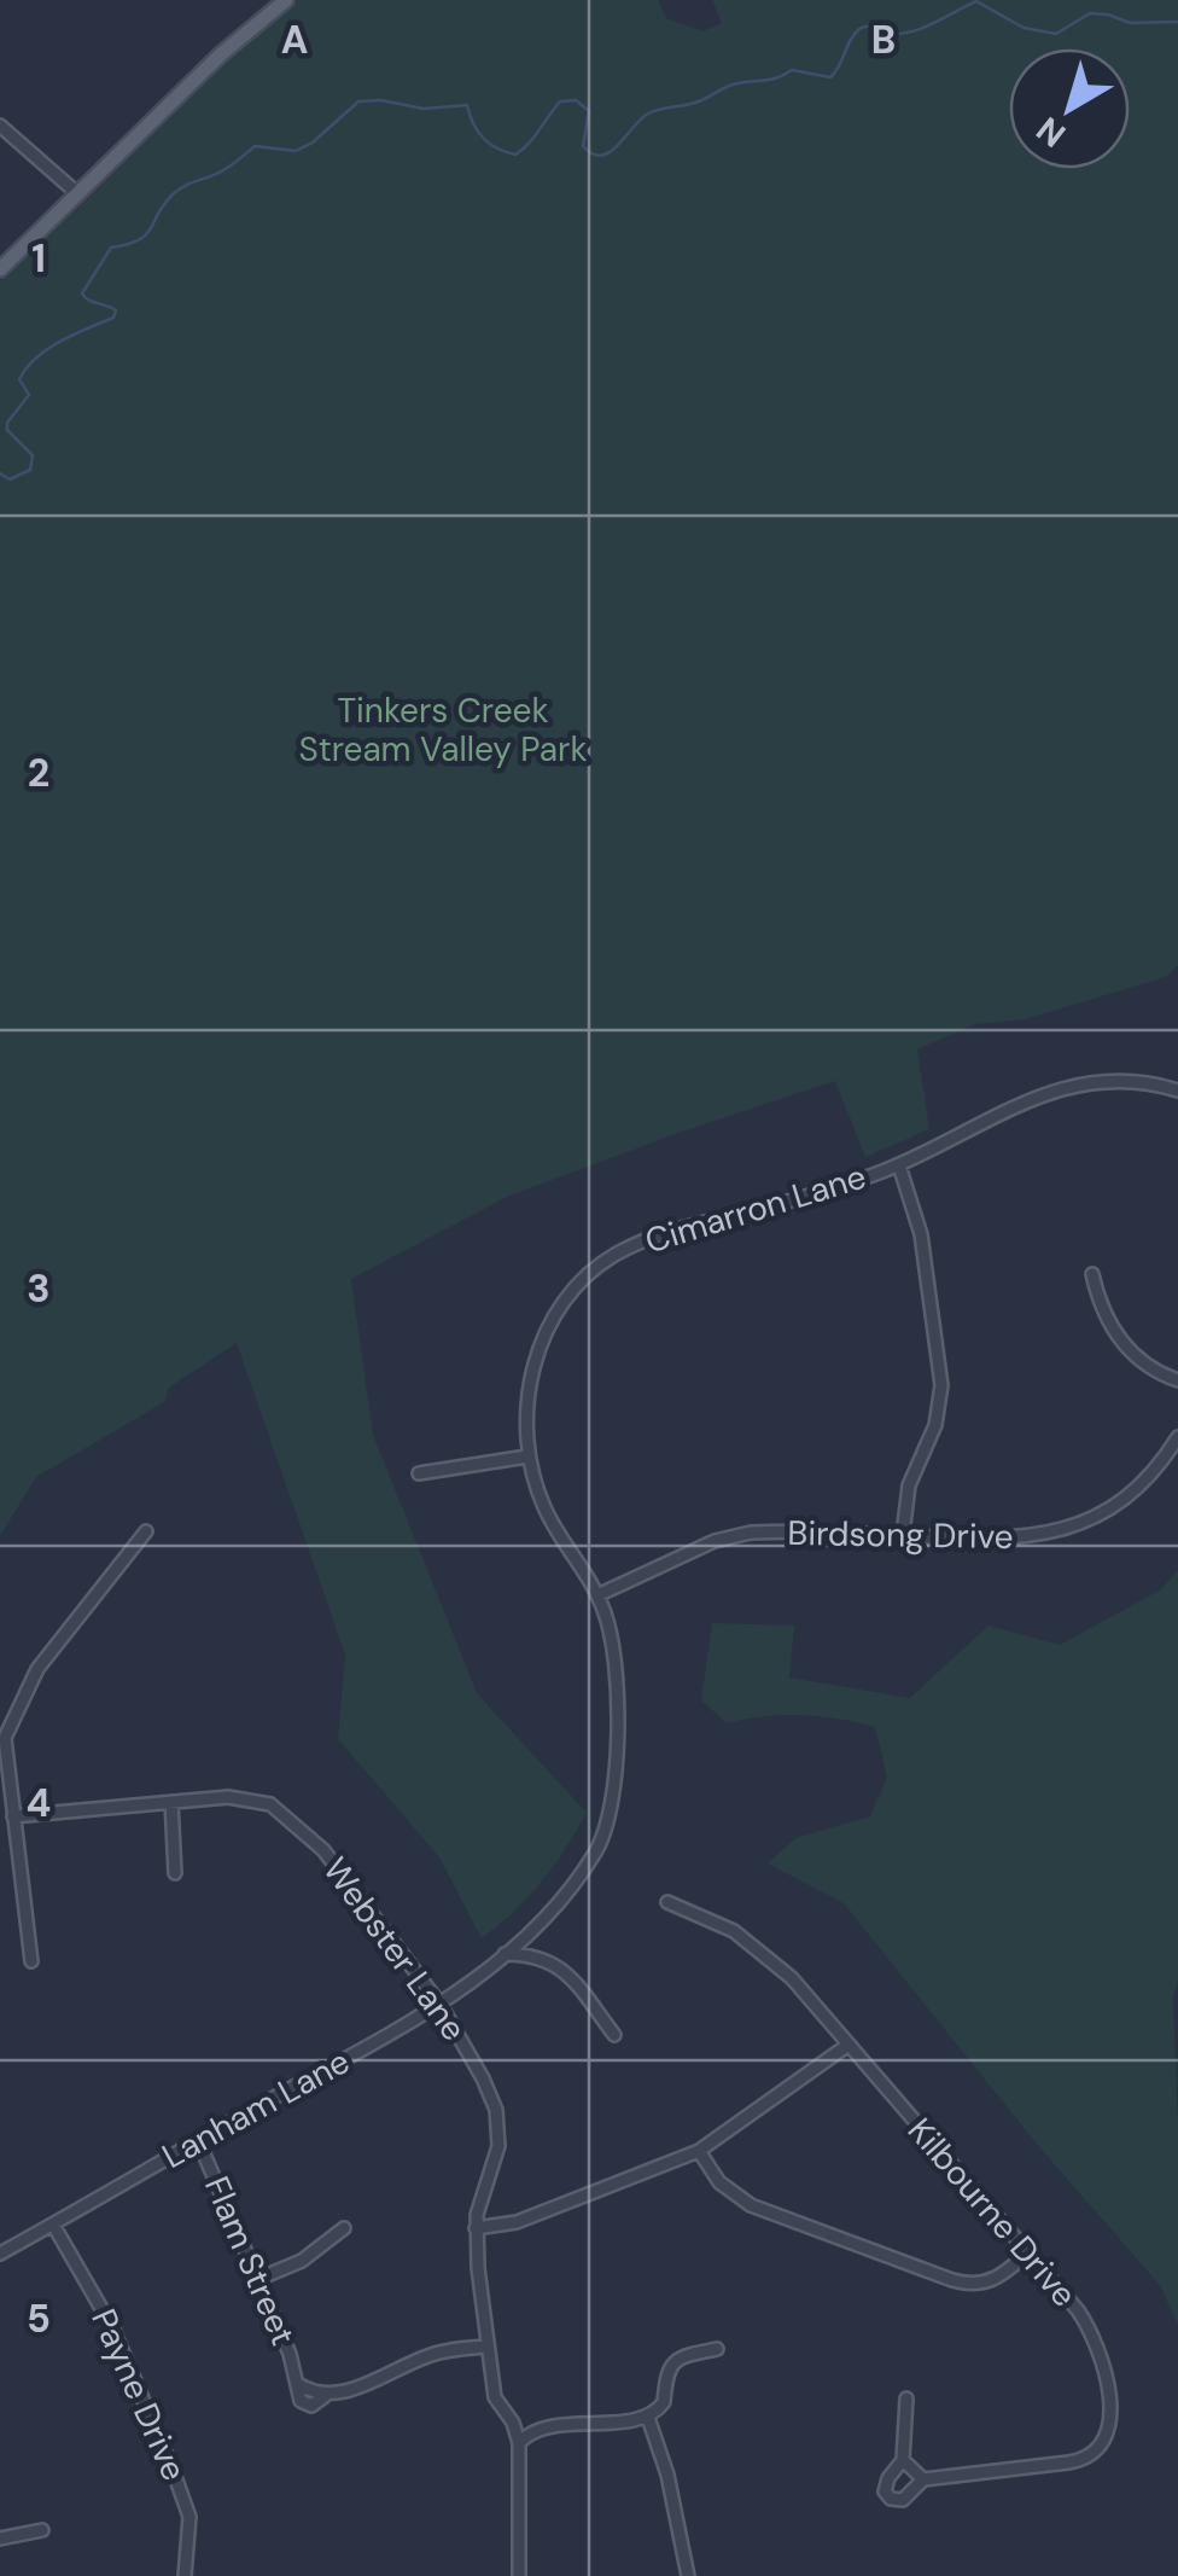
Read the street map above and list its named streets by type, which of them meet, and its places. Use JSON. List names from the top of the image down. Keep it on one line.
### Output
{"streets":{"street":["Cimarron Lane","Birdsong Drive","Webster Lane","Lanham Lane","Kilbourne Drive","Flam Street","Payne Drive"]},"crossings":[["Cimarron Lane","Birdsong Drive"],["Cimarron Lane","Lanham Lane"],["Webster Lane","Lanham Lane"],["Webster Lane","Flam Street"],["Lanham Lane","Flam Street"],["Lanham Lane","Payne Drive"]],"parks":["Tinkers Creek Stream Valley Park"],"north":"bottom left","grid":{"columns":["A","B"],"rows":["1","2","3","4","5"]}}
